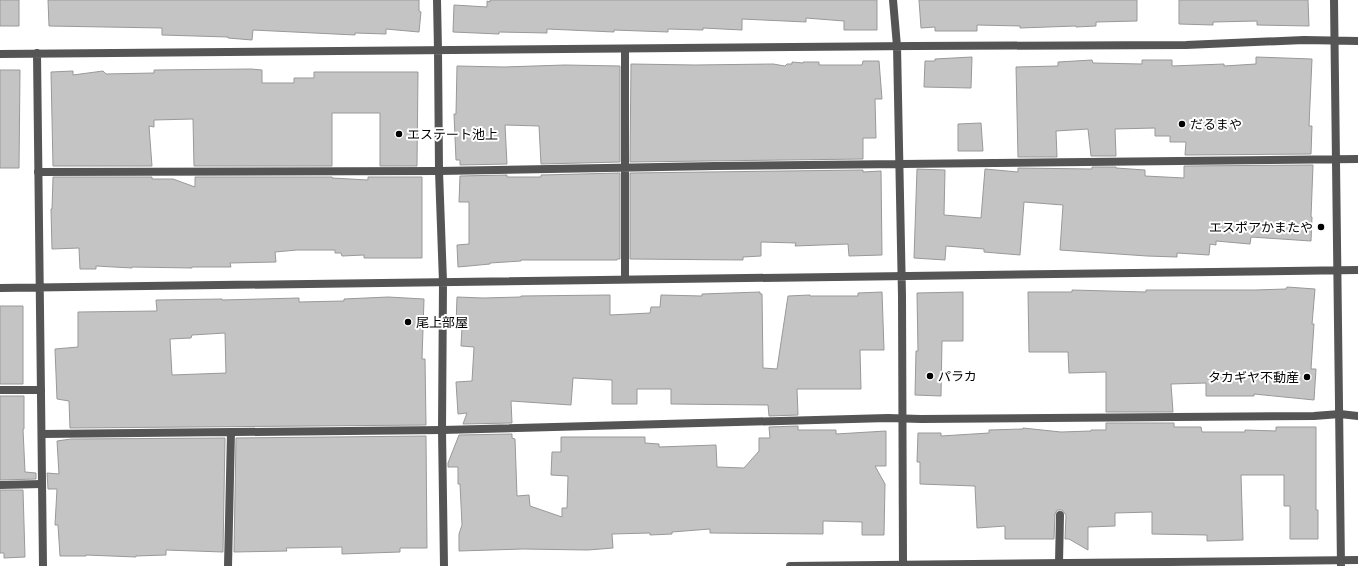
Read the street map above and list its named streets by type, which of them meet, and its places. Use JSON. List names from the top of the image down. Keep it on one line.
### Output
{"places":["だるまや","エステート池上","エスポアかまたや","尾上部屋","パラカ","タカギヤ不動産"]}
